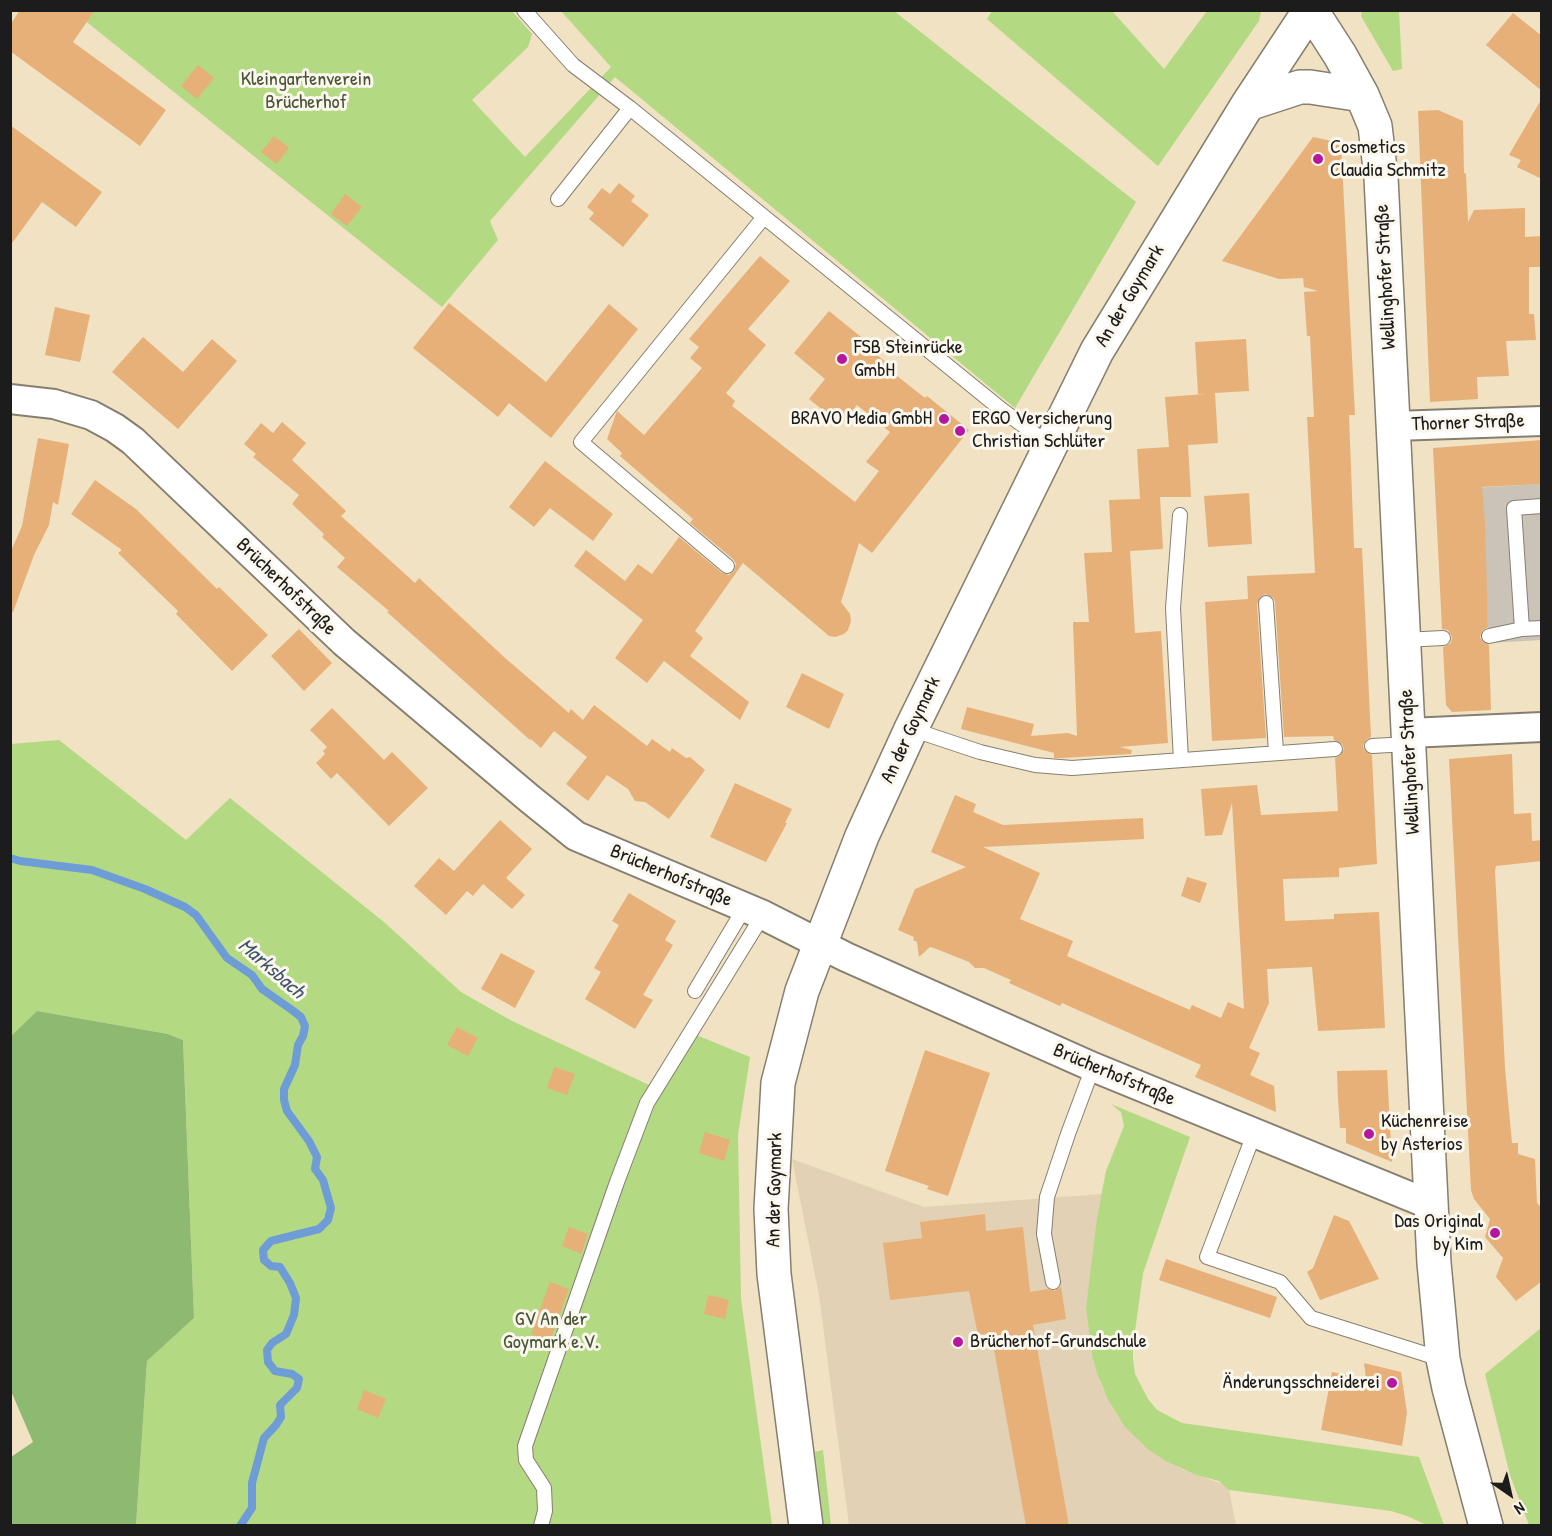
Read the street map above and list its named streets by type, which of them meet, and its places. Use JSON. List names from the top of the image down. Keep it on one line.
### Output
{"streets":{"street":["Wellinghofer Straße","An der Goymark","Thorner Straße","Brücherhofstraße"]},"crossings":[["Wellinghofer Straße","An der Goymark"],["Wellinghofer Straße","Thorner Straße"],["Wellinghofer Straße","Brücherhofstraße"],["An der Goymark","Brücherhofstraße"]],"water":["Marksbach"],"parks":["Kleingartenverein Brücherhof","GV An der Goymark e.V."],"places":["Cosmetics Claudia Schmitz","FSB Steinrücke GmbH","BRAVO Media GmbH","ERGO Versicherung Christian Schlüter","Küchenreise by Asterios","Das Original by Kim","Brücherhof-Grundschule","Änderungsschneiderei"],"north":"bottom right"}
